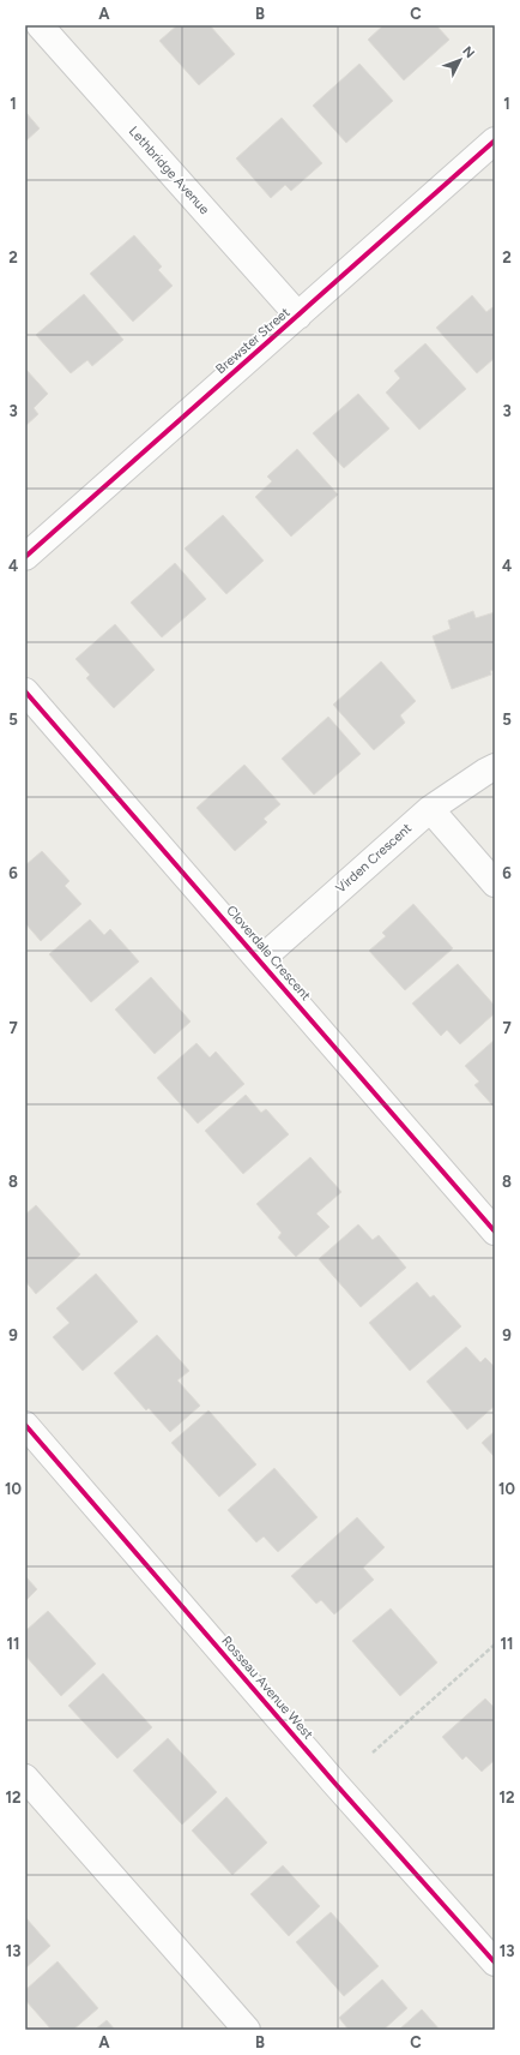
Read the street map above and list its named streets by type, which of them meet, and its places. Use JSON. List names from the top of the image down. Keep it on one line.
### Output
{"streets":{"street":["Lethbridge Avenue","Brewster Street","Virden Crescent","Cloverdale Crescent","Rosseau Avenue West"]},"crossings":[["Lethbridge Avenue","Brewster Street"],["Virden Crescent","Cloverdale Crescent"]],"north":"top right","grid":{"columns":["A","B","C"],"rows":["1","2","3","4","5","6","7","8","9","10","11","12","13"]}}
